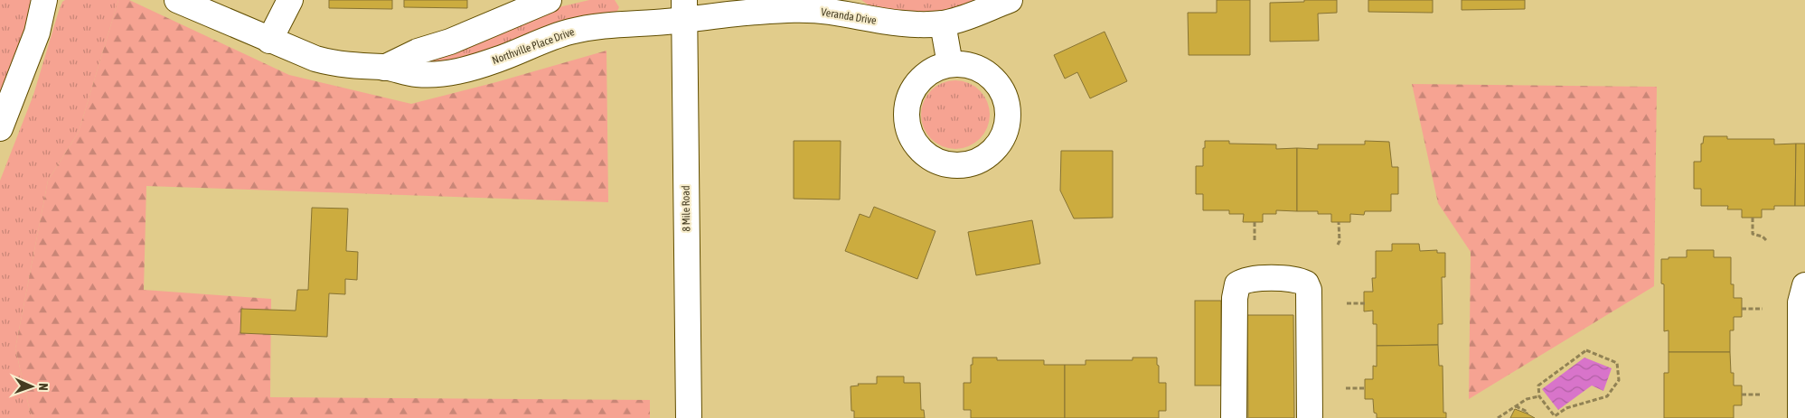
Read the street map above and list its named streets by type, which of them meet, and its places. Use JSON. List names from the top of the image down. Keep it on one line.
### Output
{"streets":{"street":["Veranda Drive","Northville Place Drive","8 Mile Road"]},"crossings":[["Veranda Drive","Northville Place Drive"],["Veranda Drive","8 Mile Road"],["Northville Place Drive","8 Mile Road"]],"north":"right"}
